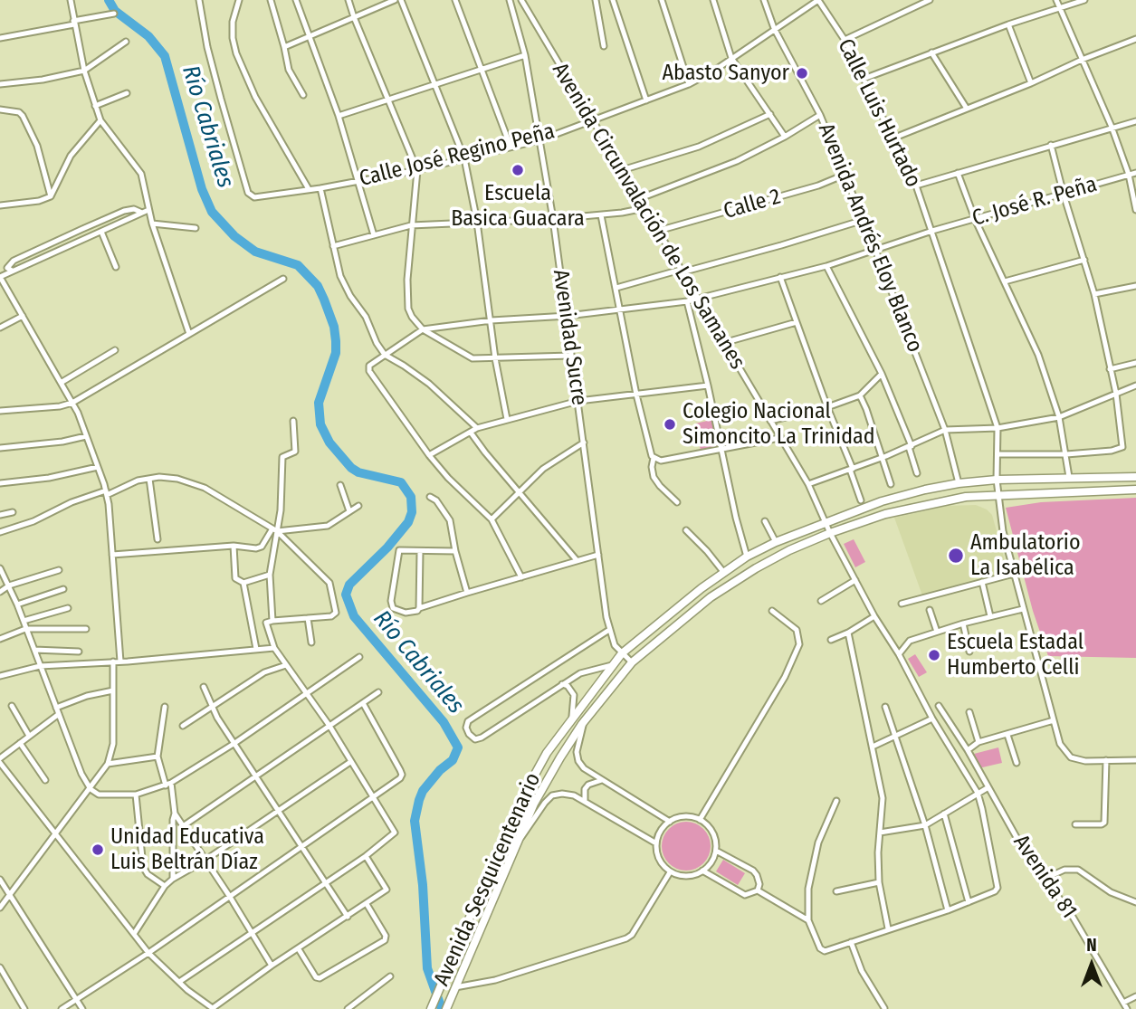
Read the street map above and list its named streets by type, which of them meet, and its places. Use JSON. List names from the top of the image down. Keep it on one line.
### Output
{"streets":{"main road":["Avenida Sesquicentenario"],"street":["Calle Luis Hurtado","Calle José Regino Peña","C. José R. Peña","Calle 2","Avenida Circunvalación de Los Samanes","Avenida Andrés Eloy Blanco","Avenidad Sucre","Avenida 81"]},"crossings":[["Calle Luis Hurtado","Calle José Regino Peña"],["Calle Luis Hurtado","C. José R. Peña"],["Calle Luis Hurtado","Avenida Sesquicentenario"],["Calle José Regino Peña","Avenida Circunvalación de Los Samanes"],["Calle José Regino Peña","Avenida Andrés Eloy Blanco"],["Calle José Regino Peña","Avenidad Sucre"],["C. José R. Peña","Avenida Circunvalación de Los Samanes"],["C. José R. Peña","Avenida Andrés Eloy Blanco"],["C. José R. Peña","Avenidad Sucre"],["Calle 2","Avenida Circunvalación de Los Samanes"],["Calle 2","Avenida Andrés Eloy Blanco"],["Avenida Circunvalación de Los Samanes","Avenida Sesquicentenario"],["Avenida Andrés Eloy Blanco","Avenida Sesquicentenario"],["Avenidad Sucre","Avenida Sesquicentenario"]],"water":["Río Cabriales"],"places":["Abasto Sanyor","Escuela Basica Guacara","Colegio Nacional Simoncito La Trinidad","Ambulatorio La Isabélica","Escuela Estadal Humberto Celli","Unidad Educativa Luis Beltrán Díaz"],"north":"top"}
